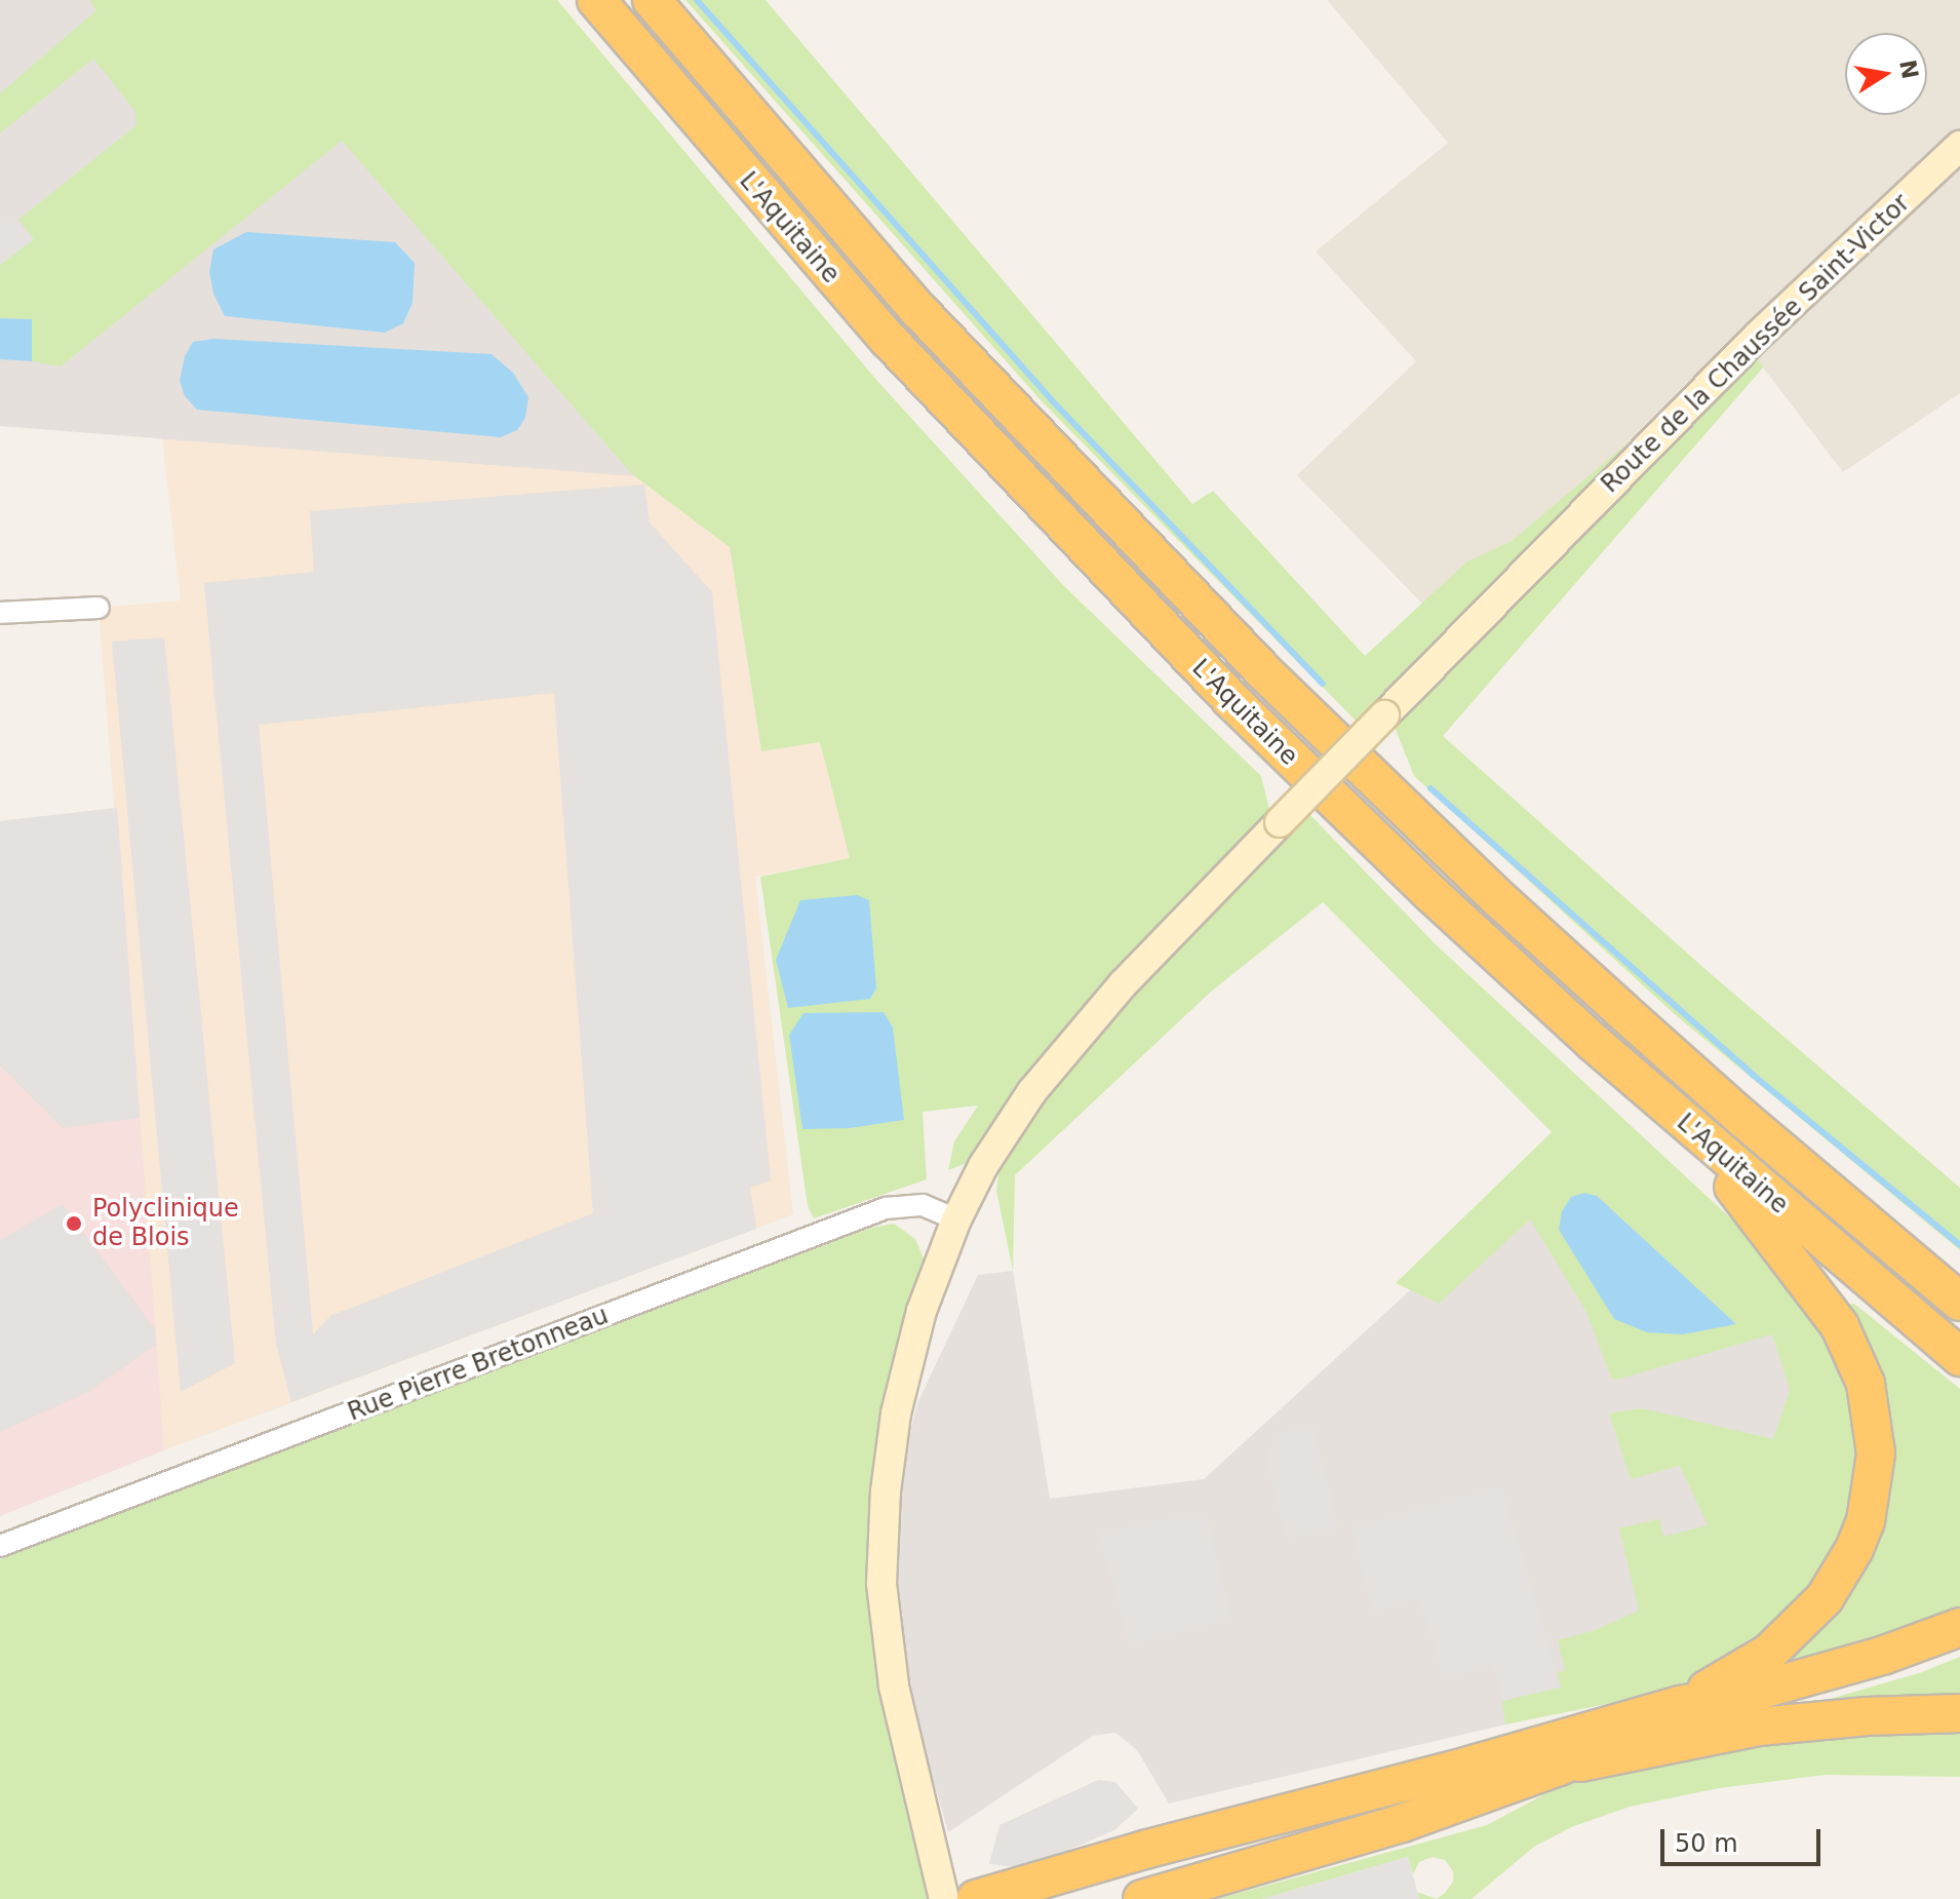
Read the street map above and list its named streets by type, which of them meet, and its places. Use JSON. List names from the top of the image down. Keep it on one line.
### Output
{"streets":{"highway":["L'Aquitaine"],"street":["Route de la Chaussée Saint-Victor","Rue Pierre Bretonneau"]},"crossings":[["Route de la Chaussée Saint-Victor","Rue Pierre Bretonneau"]],"places":["Polyclinique de Blois"],"scale_bar":"50 m","north":"right"}
